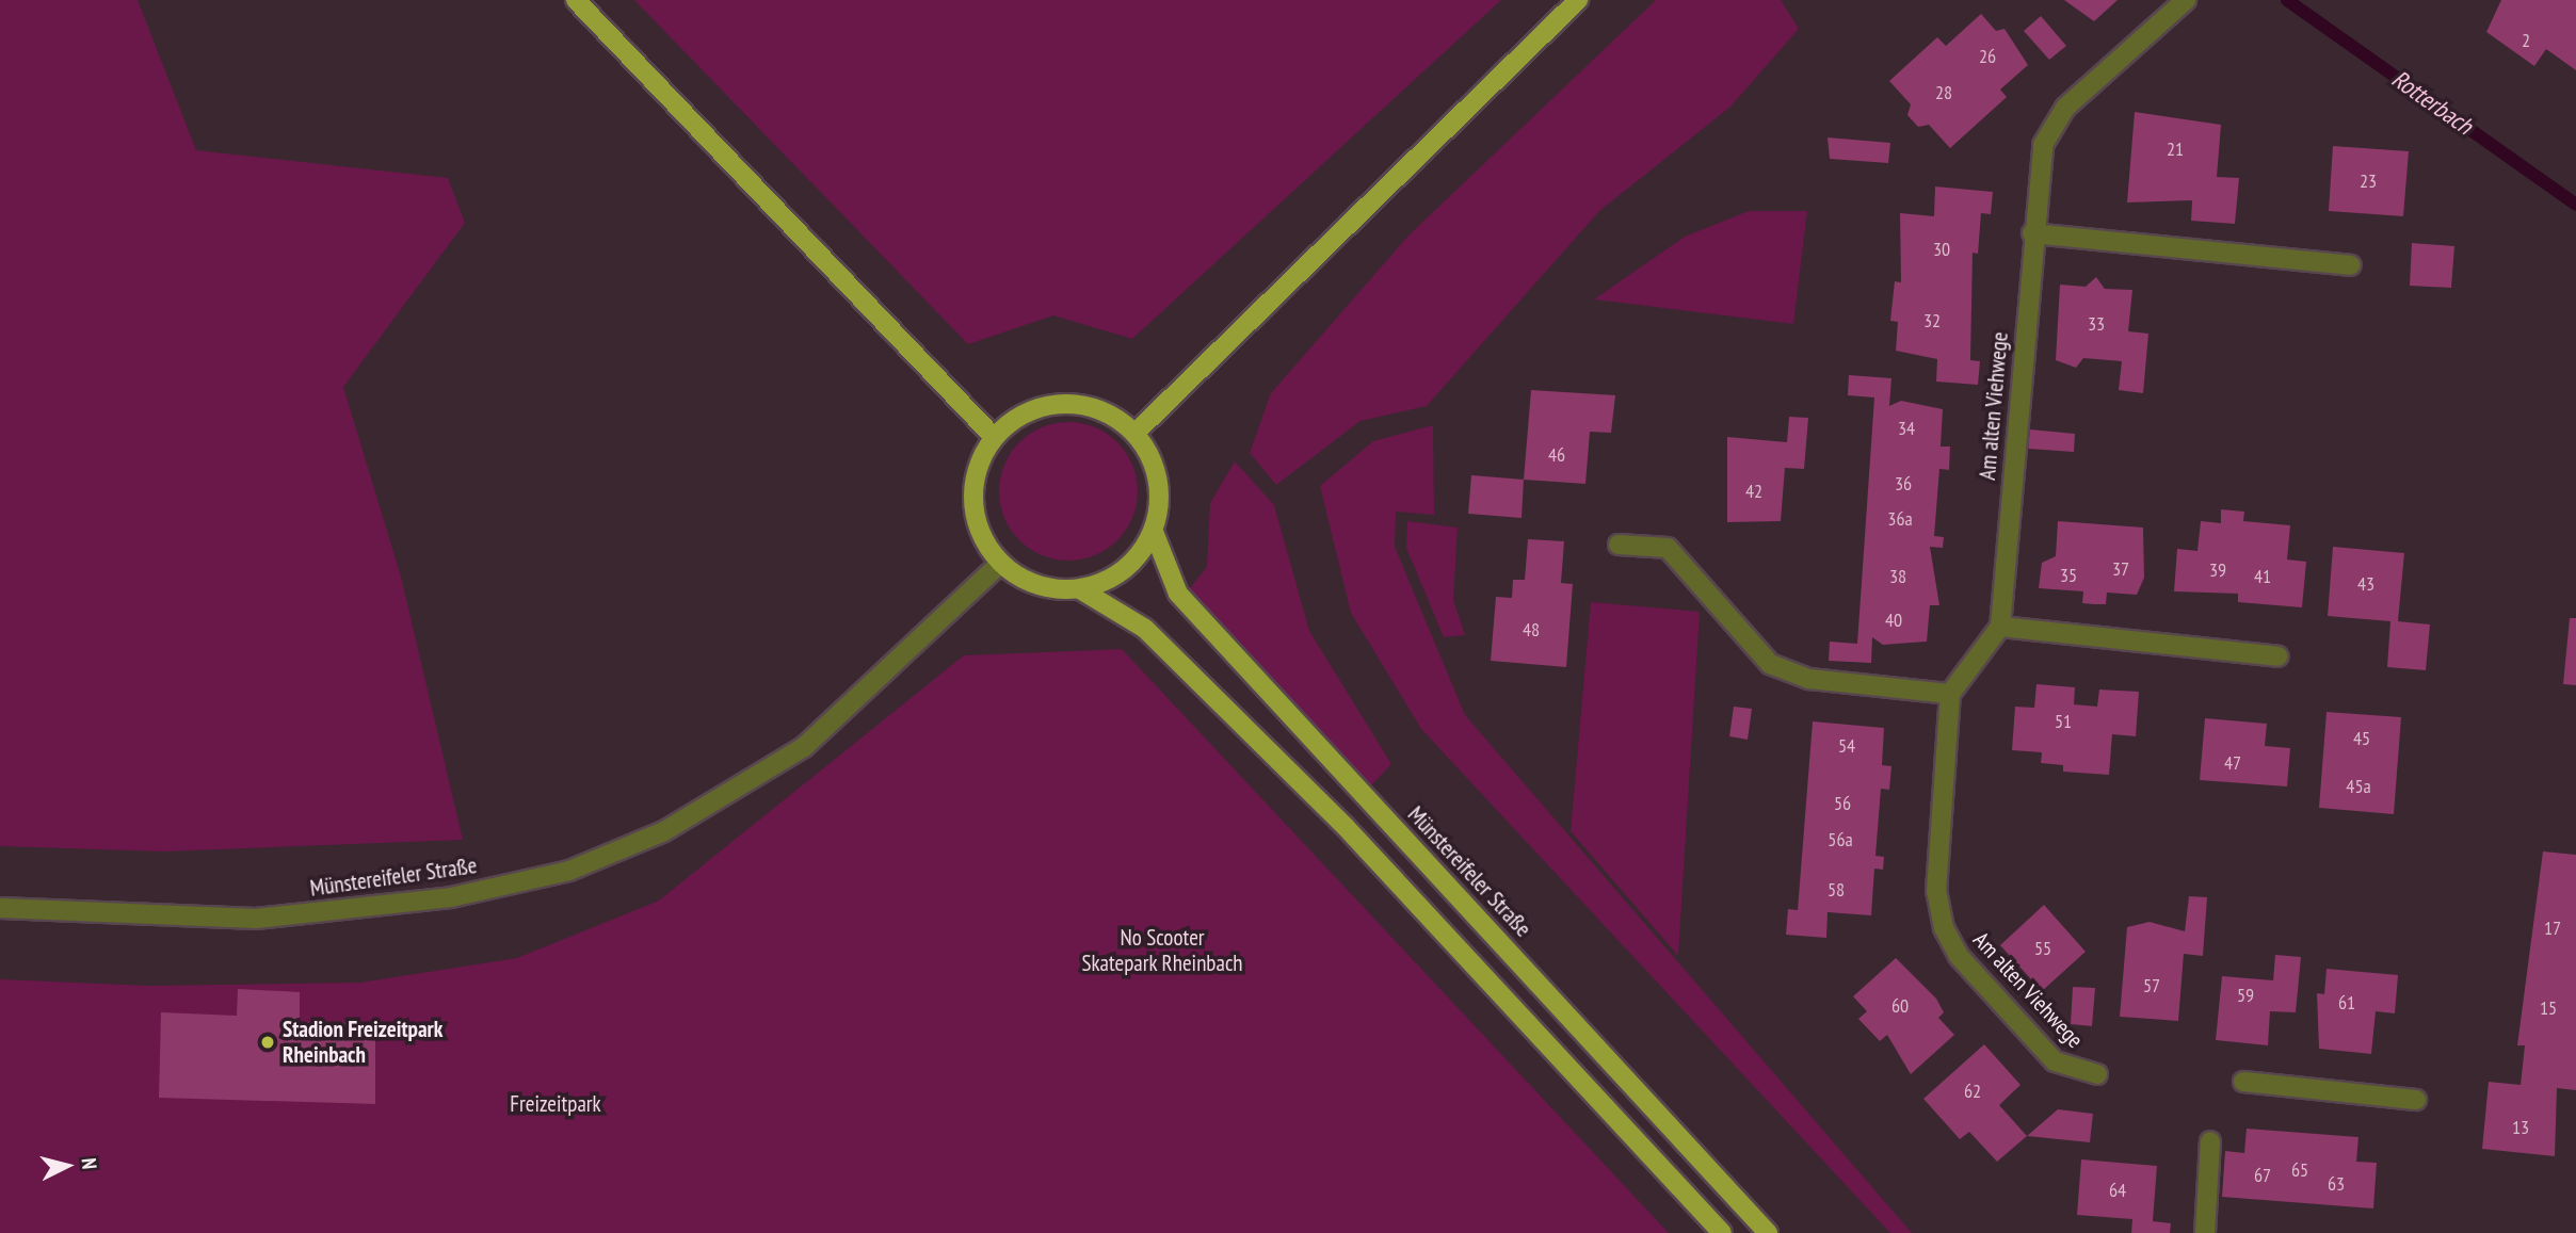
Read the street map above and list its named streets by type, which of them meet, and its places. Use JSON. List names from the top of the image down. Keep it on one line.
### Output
{"streets":{"main road":["Münstereifeler Straße"],"street":["Am alten Viehwege"]},"water":["Rotterbach"],"parks":["No Scooter Skatepark Rheinbach","Freizeitpark"],"places":["Stadion Freizeitpark Rheinbach"],"house_numbers":["2","26","28","21","23","30","32","33","34","46","36","42","36a","37","39","35","38","41","43","40","48","51","45","54","47","45a","56","56a","58","17","55","57","59","61","60","15","62","13","65","67","63","64"],"north":"right"}
